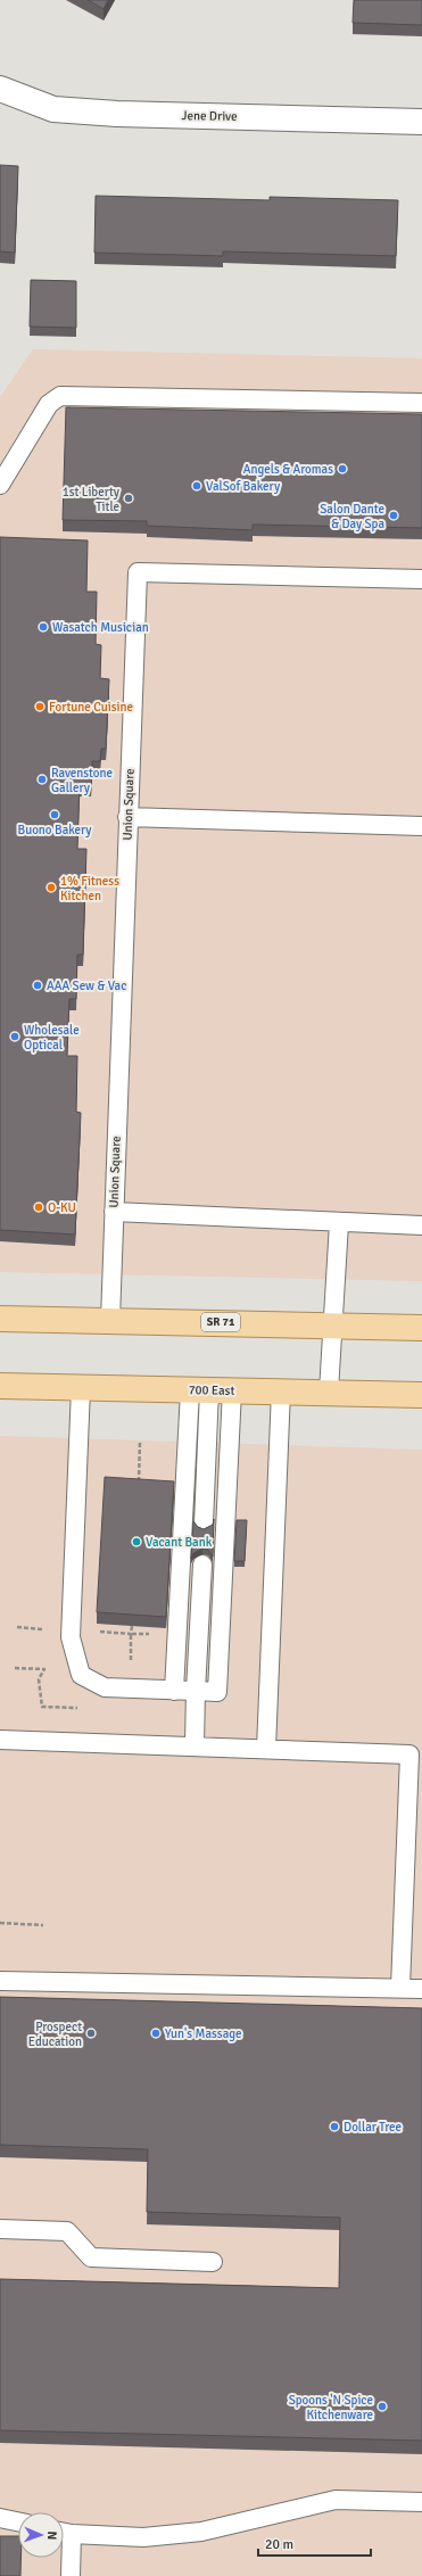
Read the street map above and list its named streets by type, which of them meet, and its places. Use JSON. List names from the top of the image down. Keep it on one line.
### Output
{"streets":{"main road":["SR 71","700 East"],"street":["Jene Drive"],"lane":["Union Square"]},"crossings":[["Union Square","SR 71"]],"places":["Angels & Aromas","ValSof Bakery","1st Liberty Title","Salon Dante & Day Spa","Wasatch Musician","Fortune Cuisine","Ravenstone Gallery","Buono Bakery","1% Fitness Kitchen","AAA Sew & Vac","Wholesale Optical","O-KU","Vacant Bank","Prospect Education","Yun's Massage","Dollar Tree","Spoons 'N Spice Kitchenware"],"scale_bar":"20 m","north":"right"}
